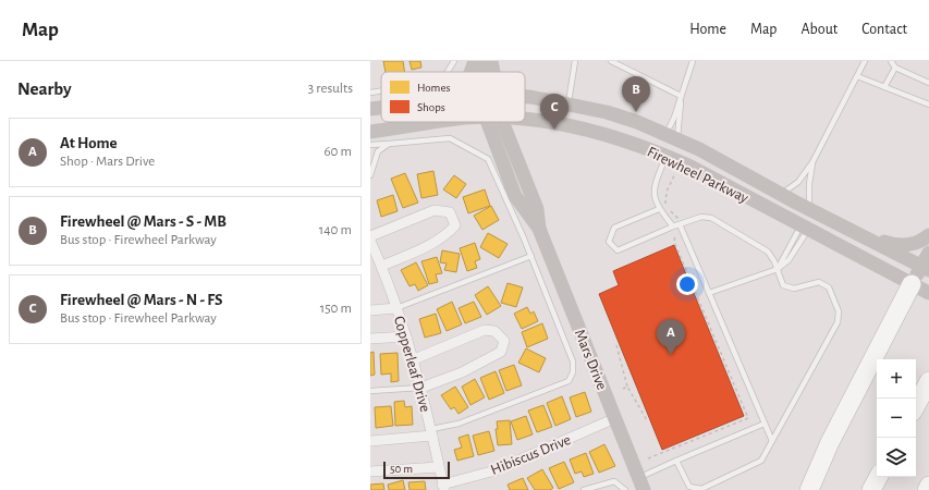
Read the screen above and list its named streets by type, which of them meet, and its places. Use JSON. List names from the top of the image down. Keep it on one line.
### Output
{"streets":{"main road":["Firewheel Parkway","Mars Drive"],"street":["Copperleaf Drive","Hibiscus Drive"]},"crossings":[["Mars Drive","Hibiscus Drive"],["Copperleaf Drive","Hibiscus Drive"]],"legend":["Homes","Shops"],"scale_bar":"50 m","page":{"header":"Map","nav":["Home","Map","About","Contact"],"heading":["Nearby","3 results"],"pins":["B","C","A"],"list":[{"mark":"A","name":"At Home","note":"Shop · Mars Drive","value":"60 m"},{"mark":"B","name":"Firewheel @ Mars - S - MB","note":"Bus stop · Firewheel Parkway","value":"140 m"},{"mark":"C","name":"Firewheel @ Mars - N - FS","note":"Bus stop · Firewheel Parkway","value":"150 m"}],"map_buttons":["+","−"],"scale":"50 m"}}
